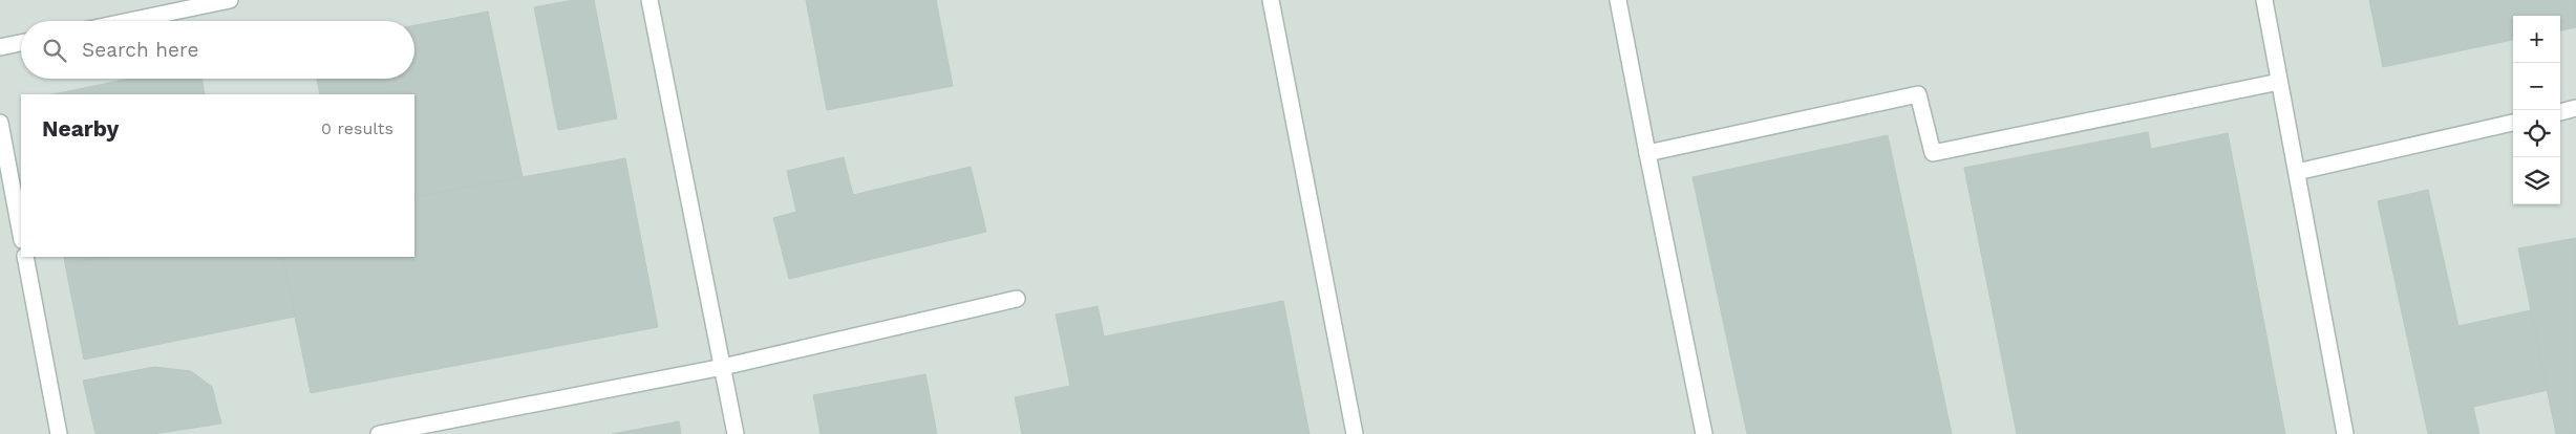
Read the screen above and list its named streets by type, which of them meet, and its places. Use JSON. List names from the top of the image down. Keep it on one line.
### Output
{"page":{"map_buttons":["+","−"],"search":"Search here","heading":["Nearby","0 results"]}}
